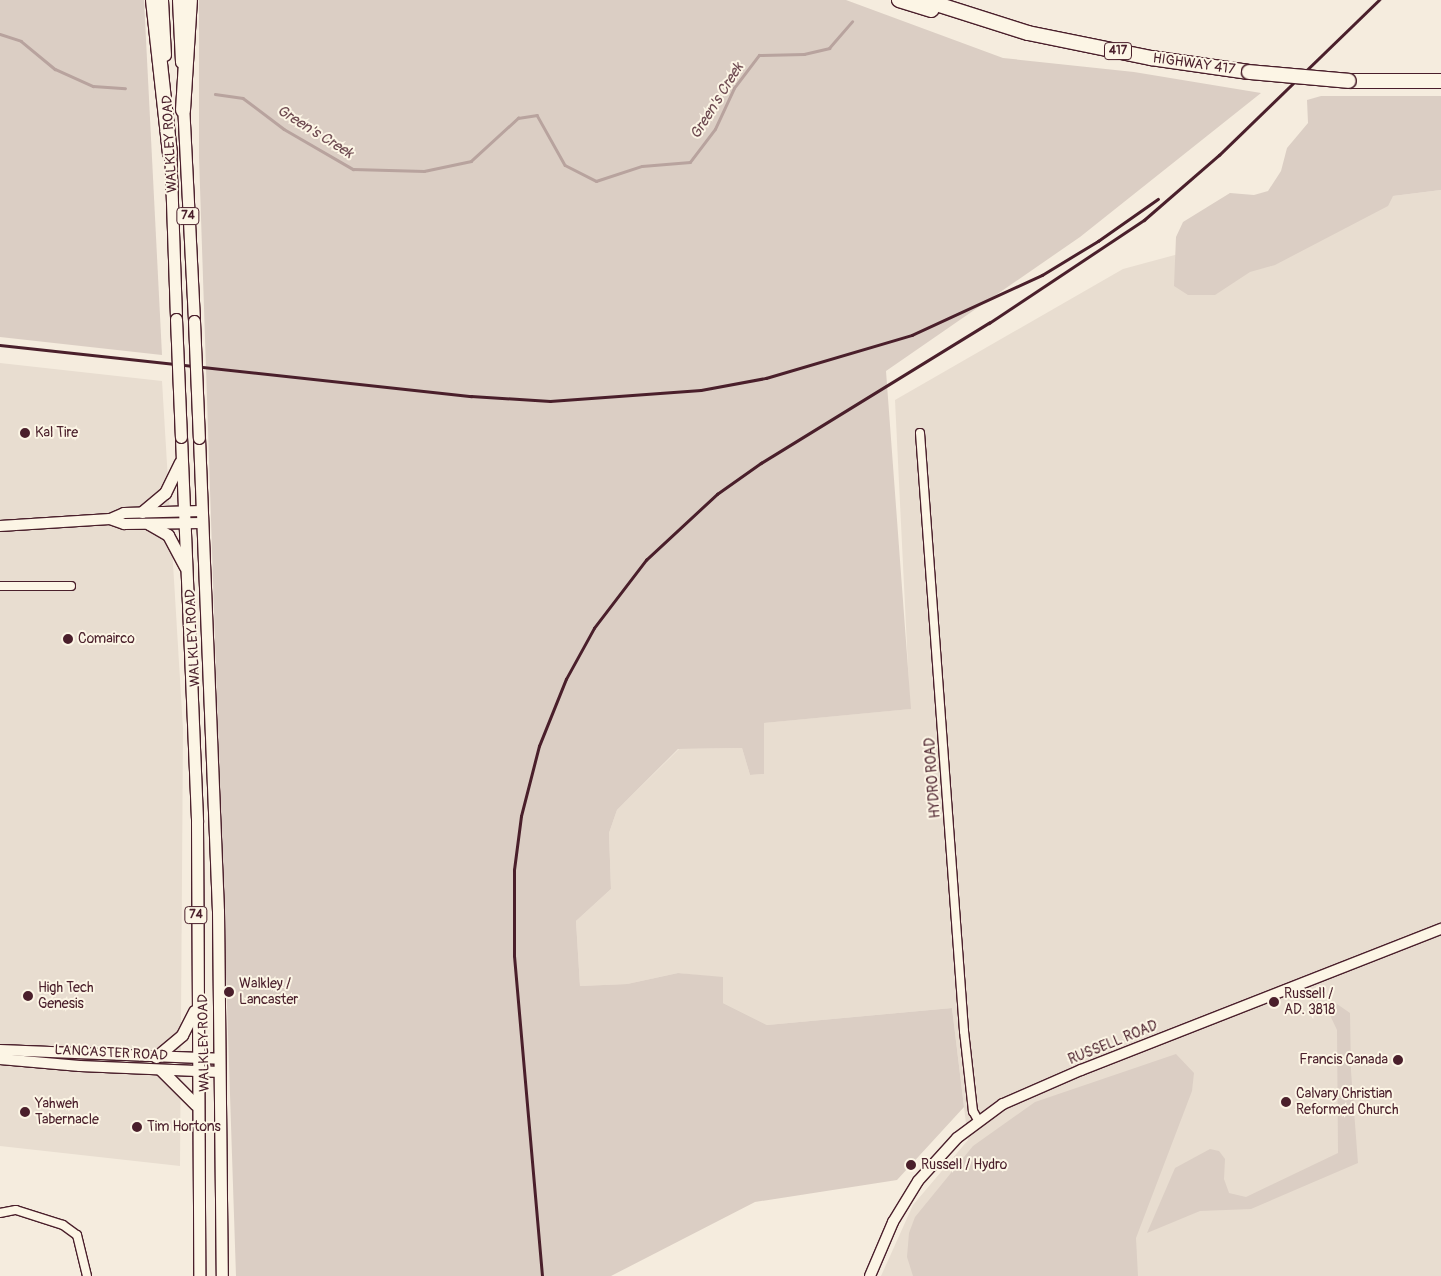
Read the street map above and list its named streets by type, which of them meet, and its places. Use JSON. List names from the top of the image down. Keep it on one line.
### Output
{"streets":{"highway":["417","HIGHWAY 417"],"main road":["WALKLEY ROAD","74"],"street":["HYDRO ROAD","RUSSELL ROAD","LANCASTER ROAD"]},"crossings":[["WALKLEY ROAD","LANCASTER ROAD"],["HYDRO ROAD","RUSSELL ROAD"]],"water":["Green's Creek"],"places":["Kal Tire","Comairco","Walkley / Lancaster","High Tech Genesis","Russell / AD. 3818","Francis Canada","Calvary Christian Reformed Church","Yahweh Tabernacle","Tim Hortons","Russell / Hydro"]}
